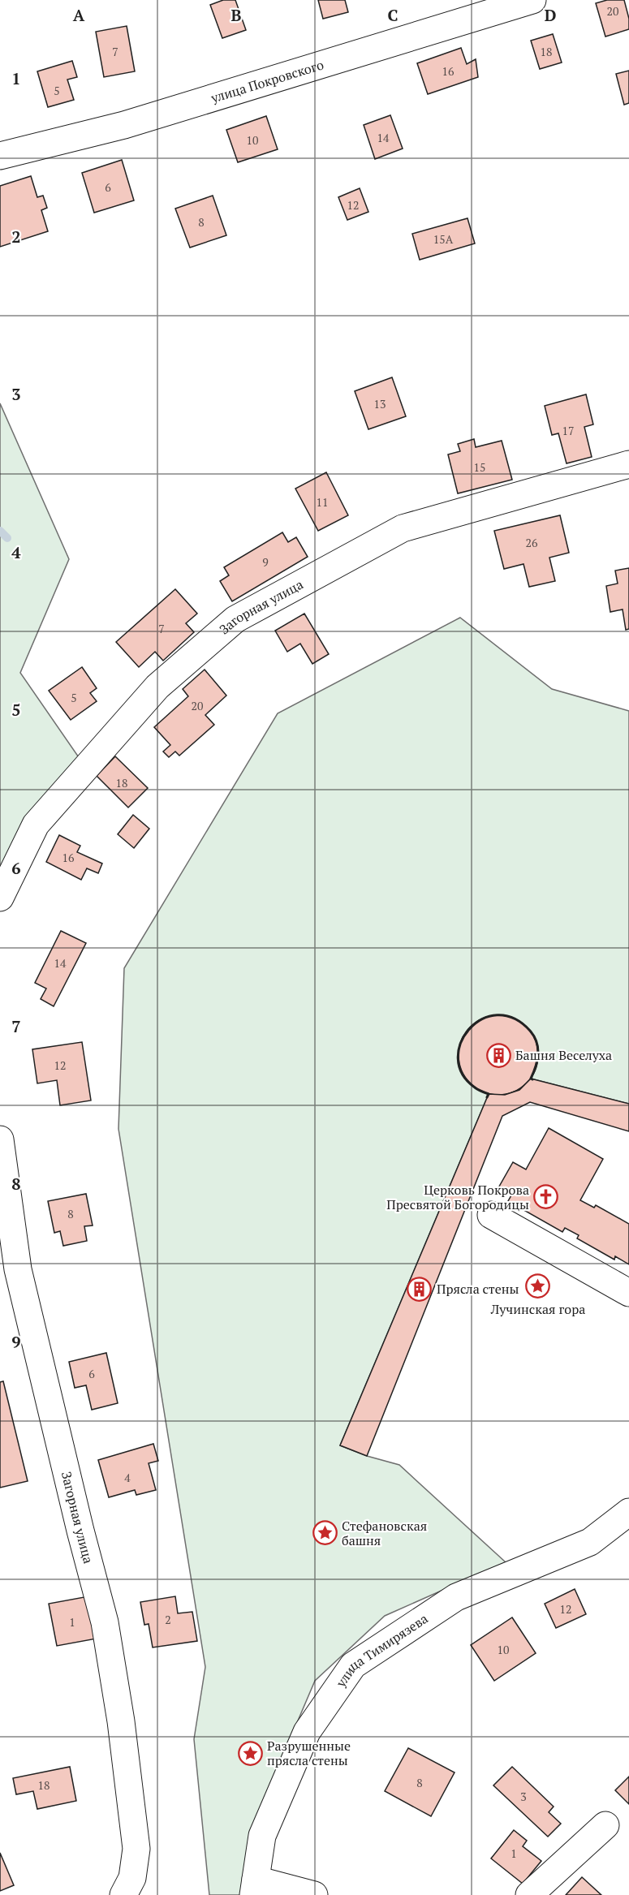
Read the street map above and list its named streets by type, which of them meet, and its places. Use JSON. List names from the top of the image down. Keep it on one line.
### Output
{"streets":{"street":["улица Покровского","Загорная улица","улица Тимирязева"]},"places":{"building":["Башня Веселуха","Прясла стены"],"church":["Церковь Покрова Пресвятой Богородицы"],"place":["Лучинская гора","Стефановская башня","Разрушенные прясла стены"]},"house_numbers":["20","7","18","16","5","14","10","6","12","8","15А","13","17","15","11","26","9","7","5","20","18","16","14","12","8","6","4","12","2","1","10","8","18","3","1"],"grid":{"columns":["A","B","C","D"],"rows":["1","2","3","4","5","6","7","8","9"]}}
